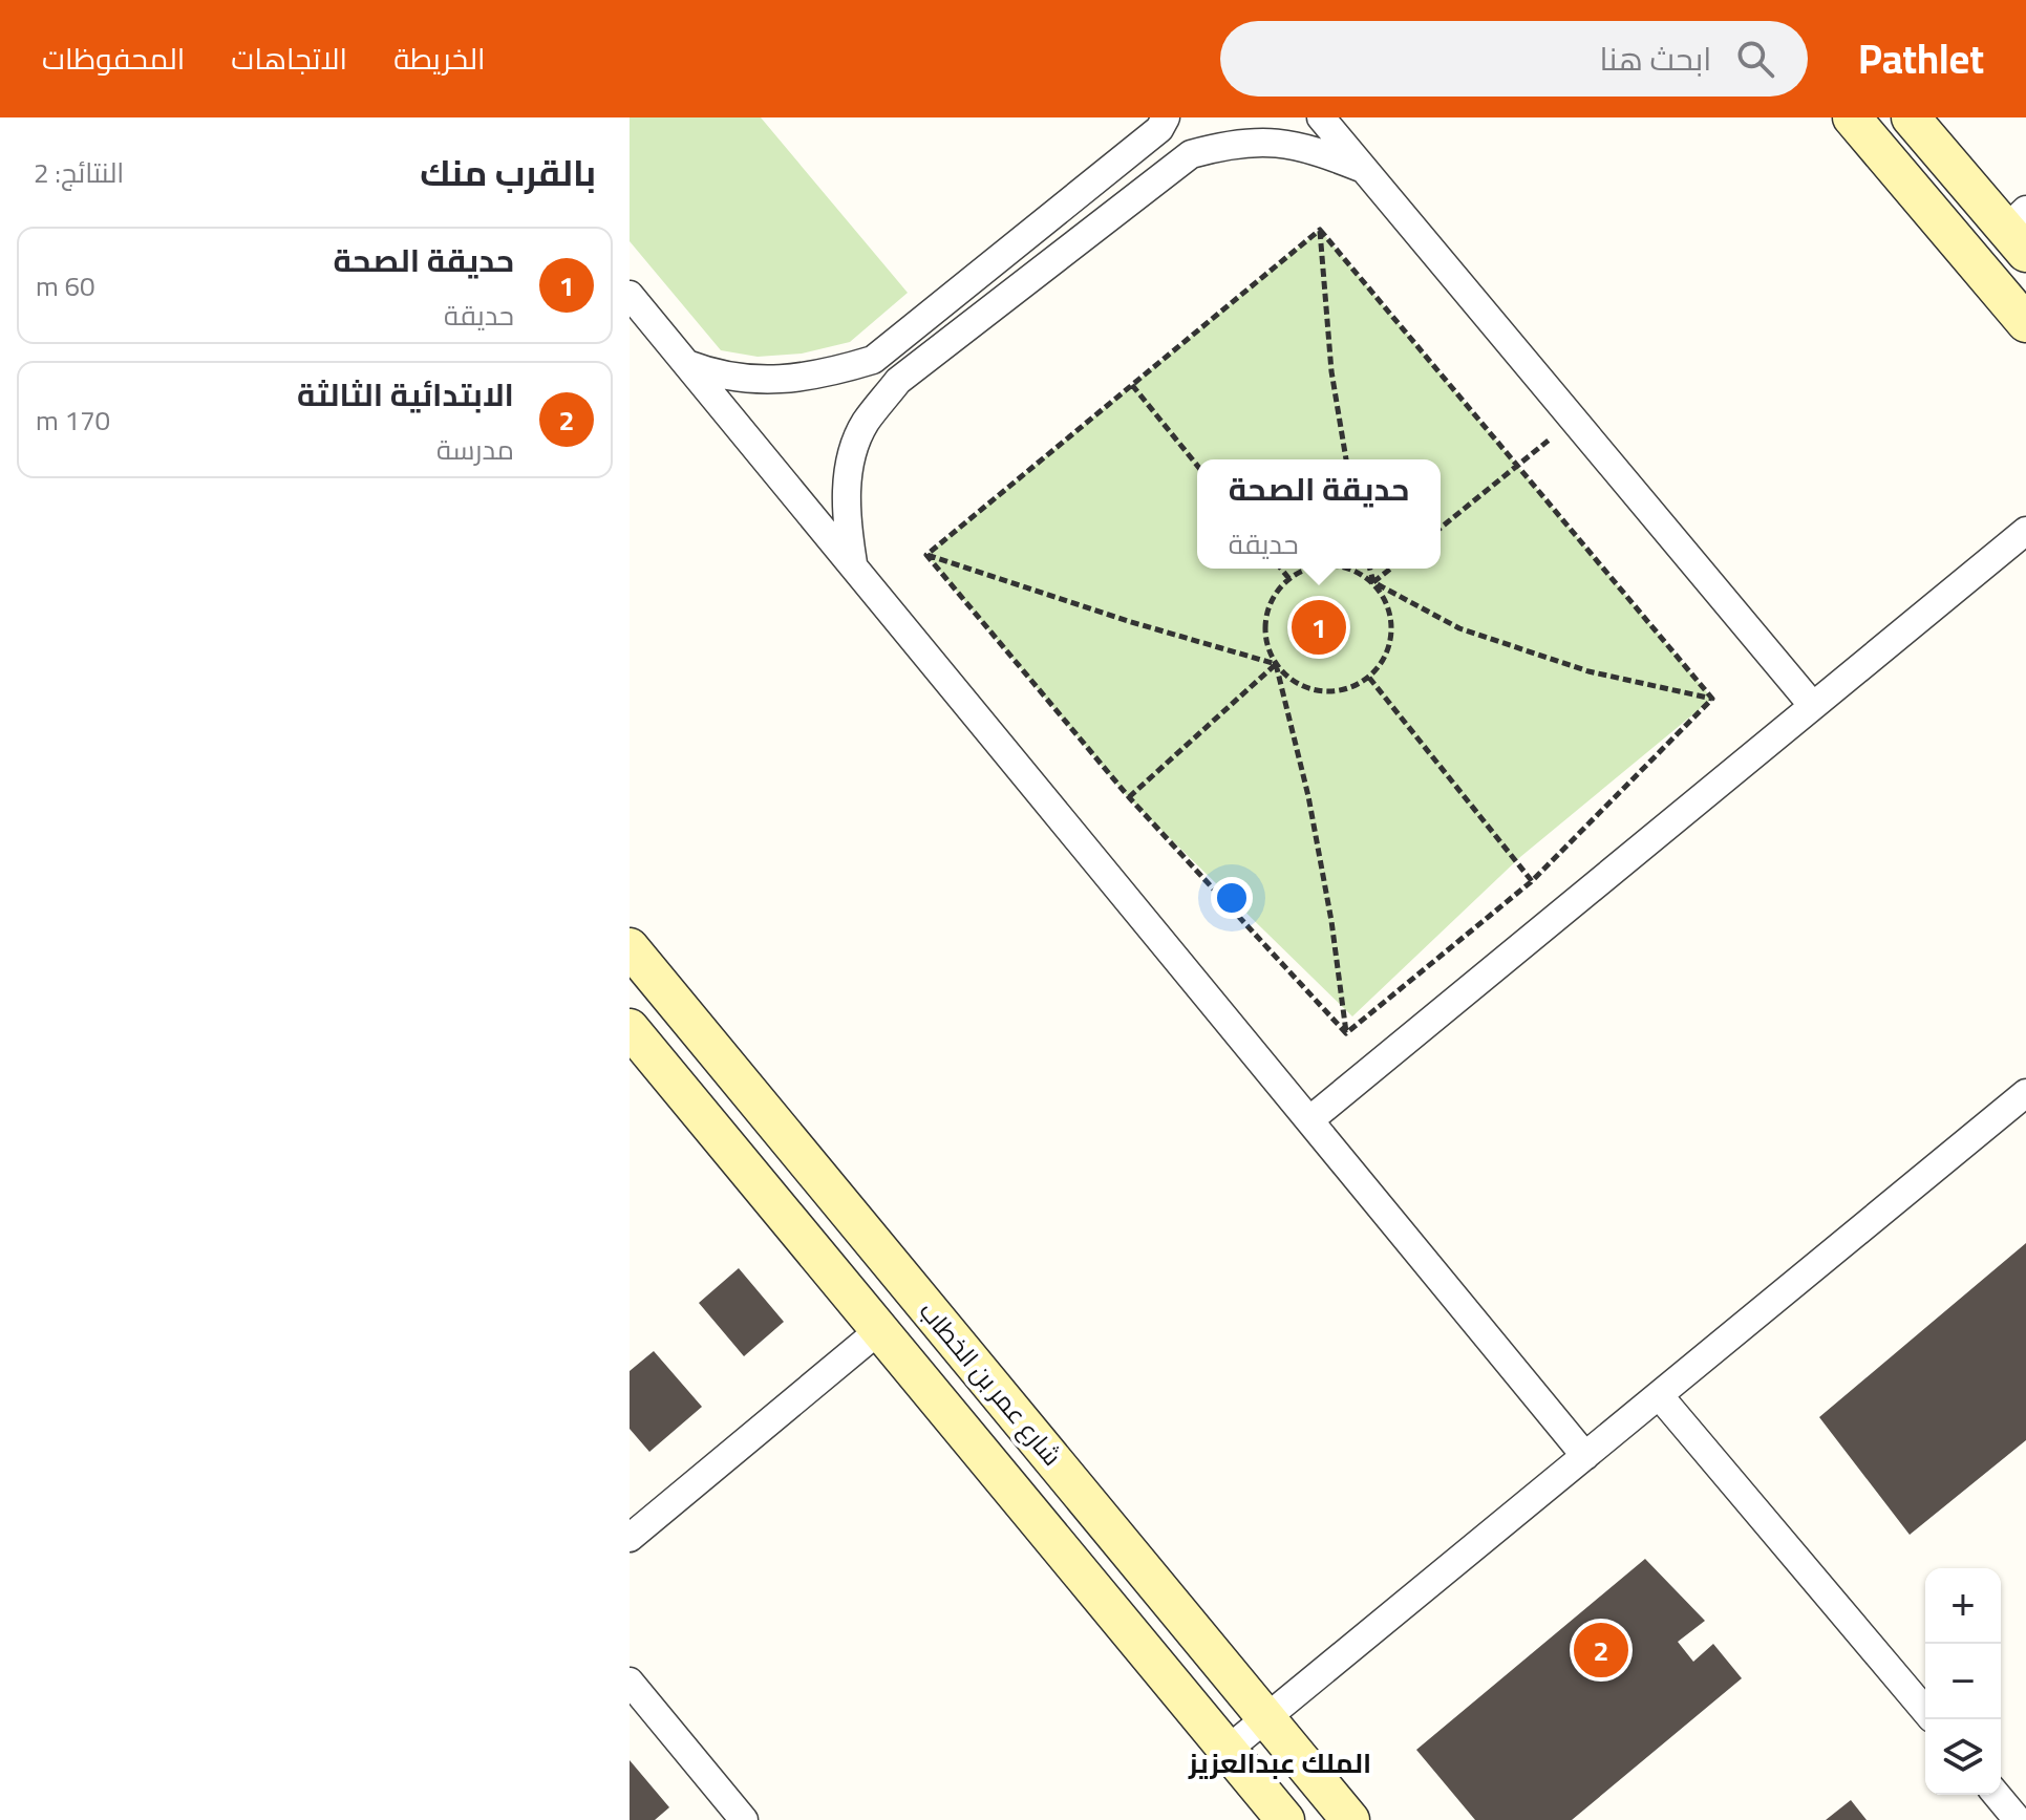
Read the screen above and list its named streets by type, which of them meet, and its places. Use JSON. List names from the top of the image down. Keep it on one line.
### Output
{"streets":{"street":["شارع عمر بن الخطاب"]},"districts":["الملك عبدالعزيز"],"page":{"header":"Pathlet","search":"ابحث هنا","nav":["الخريطة","الاتجاهات","المحفوظات"],"heading":["بالقرب منك","النتائج: 2"],"list":[{"mark":"1","name":"حديقة الصحة","note":"حديقة","value":"60 m"},{"mark":"2","name":"الابتدائية الثالثة","note":"مدرسة","value":"170 m"}],"popup":["حديقة الصحة","حديقة"],"pins":["1","2"],"map_buttons":["+","−"]}}
